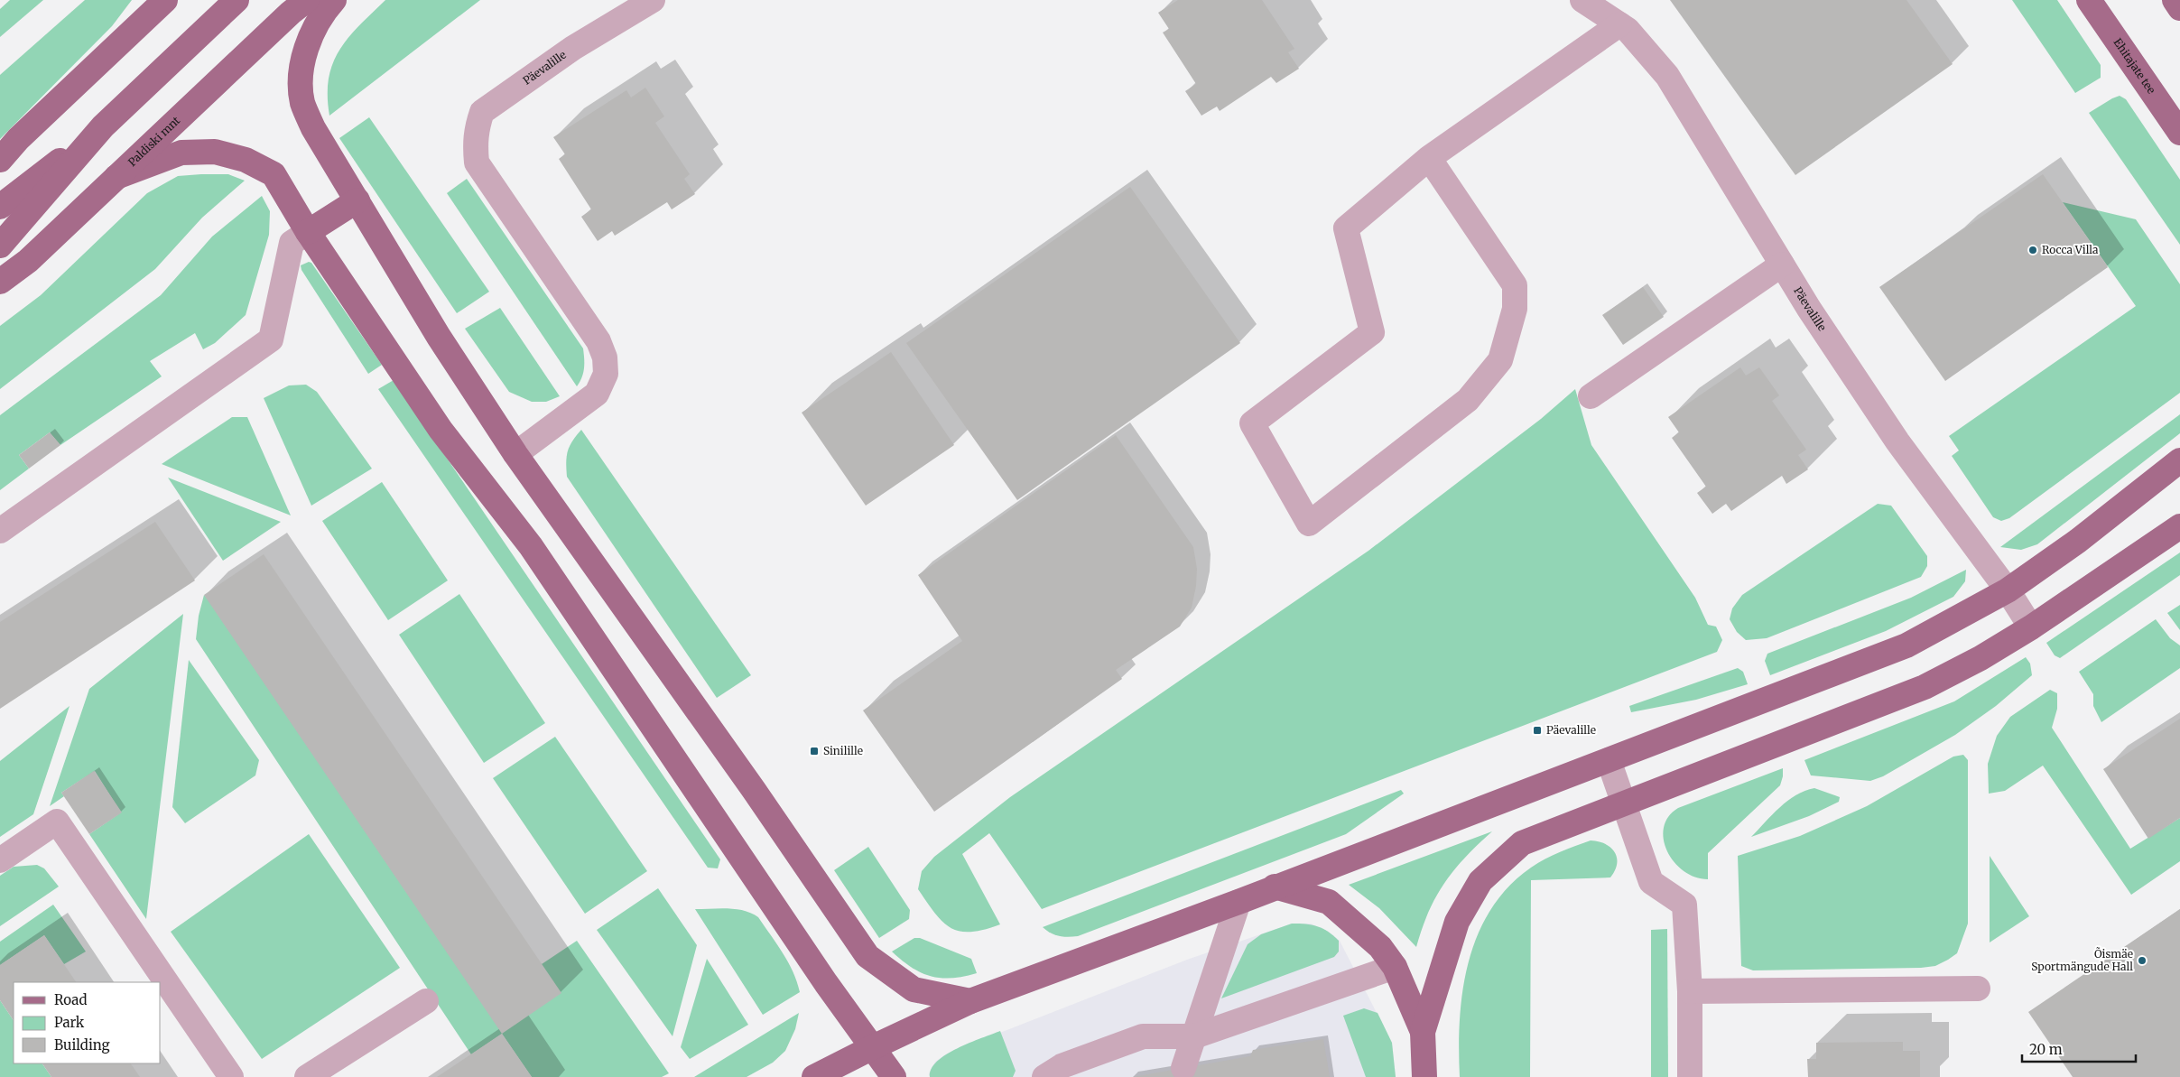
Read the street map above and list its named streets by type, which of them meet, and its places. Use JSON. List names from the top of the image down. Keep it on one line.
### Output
{"streets":{"main road":["Ehitajate tee","Paldiski mnt"],"street":["Päevalille"]},"places":{"other":["Rocca Villa","Õismäe Sportmängude Hall"],"transit":["Päevalille","Sinilille"]},"legend":["Road","Park","Building"],"scale_bar":"20 m"}
